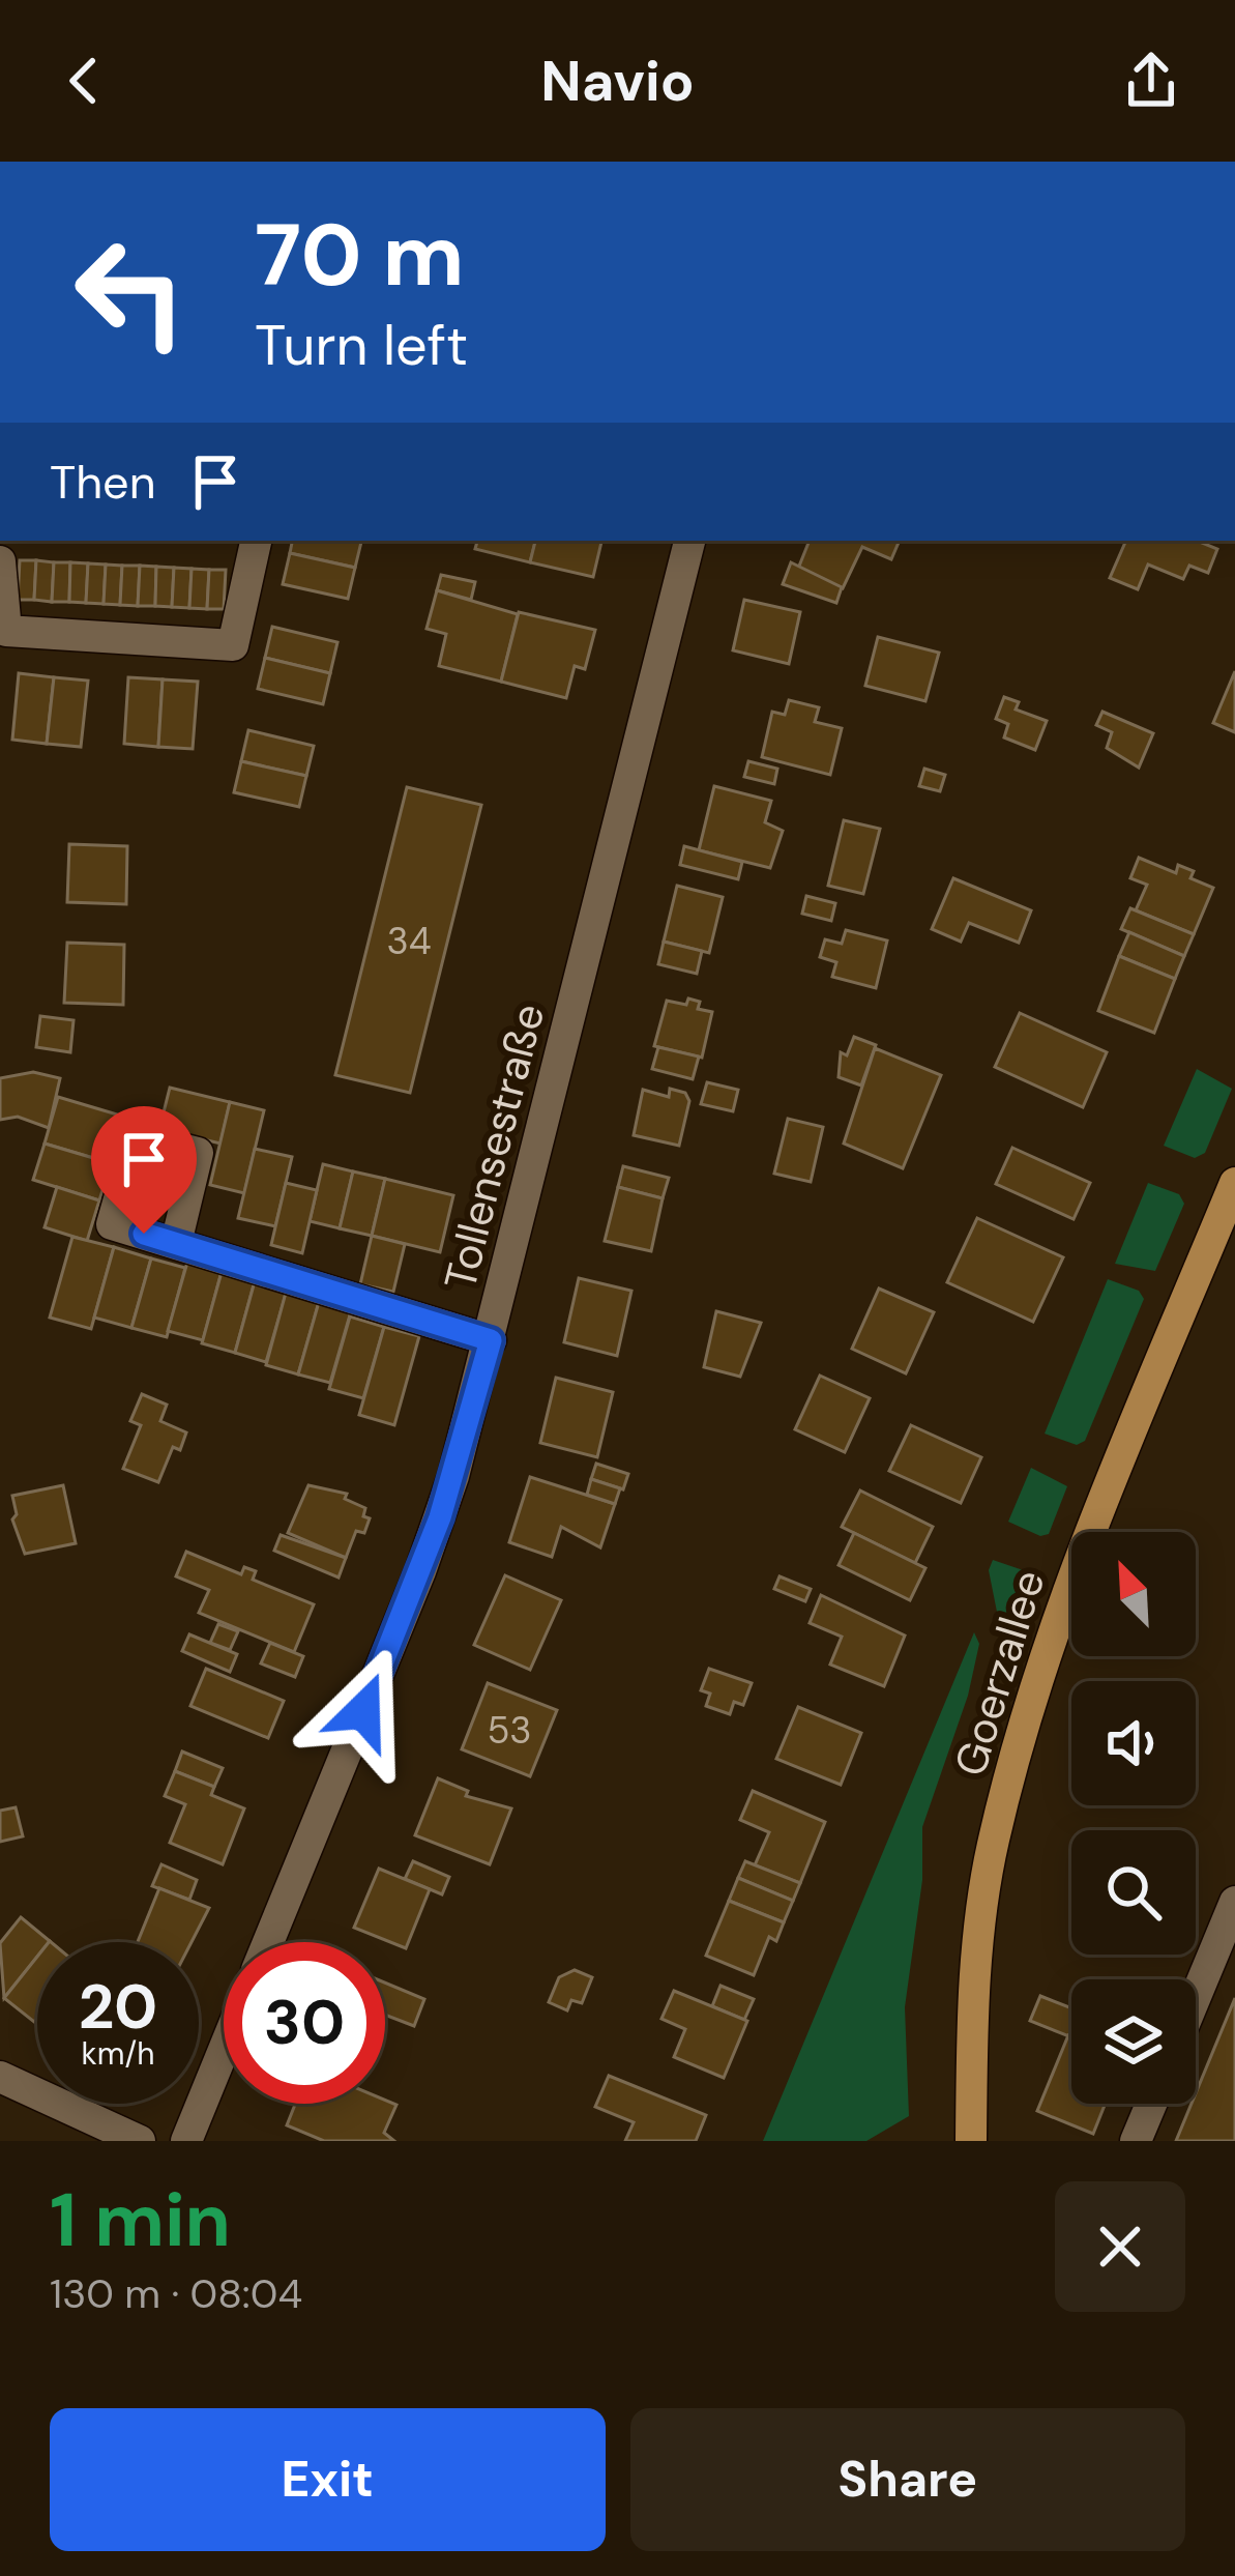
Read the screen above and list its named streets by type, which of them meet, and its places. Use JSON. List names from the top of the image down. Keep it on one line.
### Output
{"streets":{"main road":["Goerzallee"],"street":["Tollensestraße"]},"house_numbers":["34","53"],"north":"top left","page":{"header":"Navio","turn":["70 m","Turn left"],"then":"Then","speed":"20 km/h","limit":"30","heading":["1 min","130 m · 08:04"],"buttons":["Exit","Share"]}}
